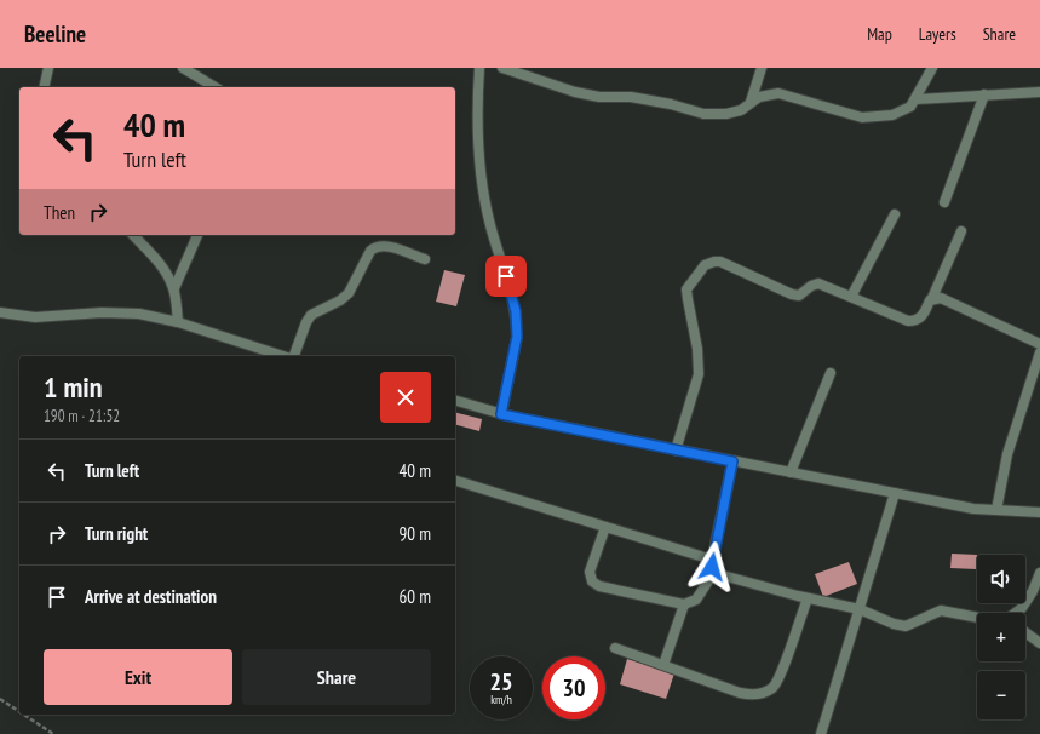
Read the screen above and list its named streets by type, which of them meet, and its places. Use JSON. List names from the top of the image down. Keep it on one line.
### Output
{"page":{"header":"Beeline","nav":["Map","Layers","Share"],"turn":["40 m","Turn left"],"then":"Then","heading":["1 min","190 m · 21:52"],"list":[{"name":"Turn left","value":"40 m"},{"name":"Turn right","value":"90 m"},{"name":"Arrive at destination","value":"60 m"}],"map_buttons":["+","−"],"buttons":["Exit","Share"],"speed":"25 km/h","limit":"30"}}
